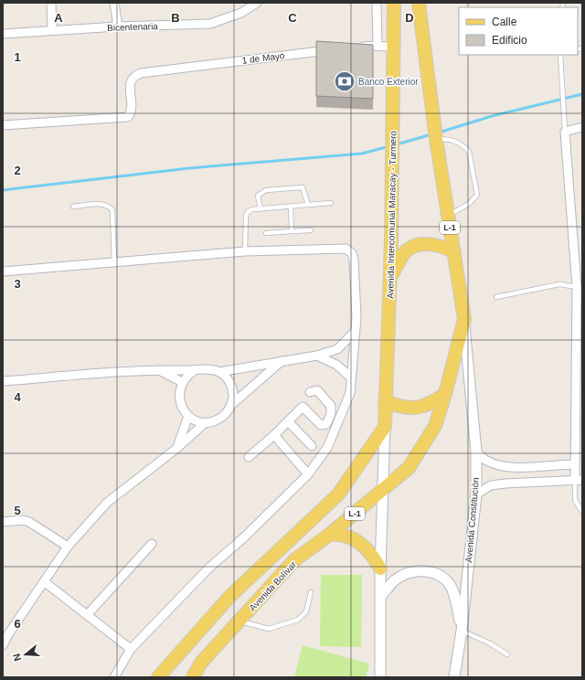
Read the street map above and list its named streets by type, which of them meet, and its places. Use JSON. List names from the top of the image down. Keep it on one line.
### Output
{"streets":{"main road":["Avenida Intercomunal Maracay - Turmero","L-1","Avenida Bolívar"],"street":["Bicentenaria","1 de Mayo","Avenida Constitución"]},"crossings":[["Avenida Intercomunal Maracay - Turmero","Avenida Bolívar"],["L-1","Avenida Constitución"],["L-1","Avenida Bolívar"],["Avenida Constitución","Avenida Bolívar"]],"places":{"bank":["Banco Exterior"]},"legend":["Calle","Edificio"],"north":"left","grid":{"columns":["A","B","C","D"],"rows":["1","2","3","4","5","6"]}}
